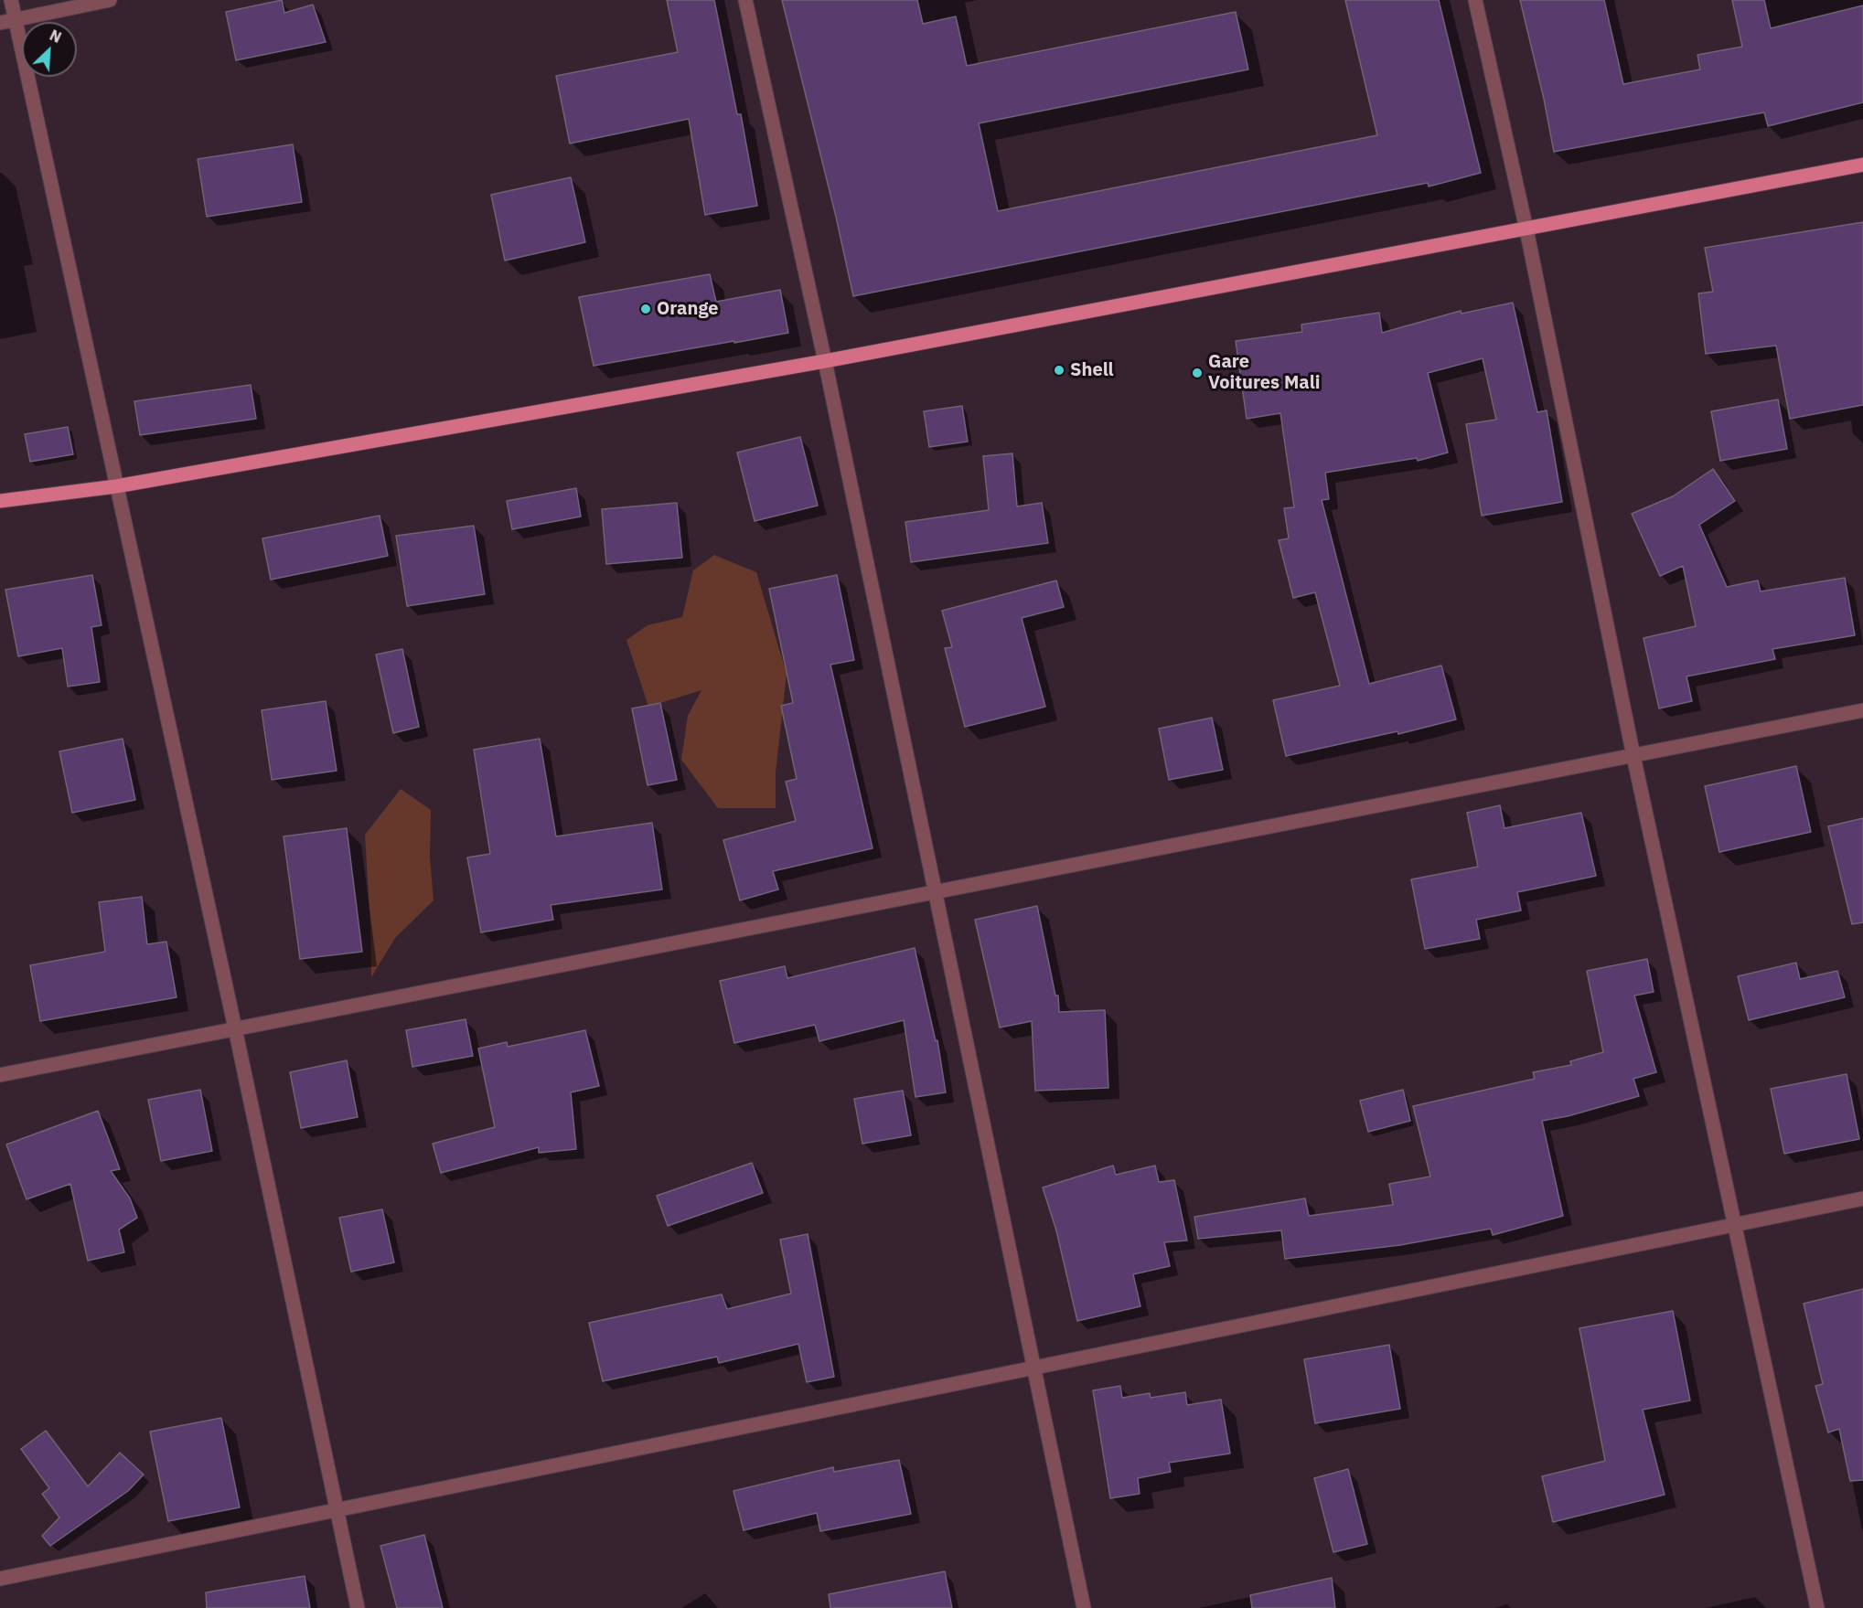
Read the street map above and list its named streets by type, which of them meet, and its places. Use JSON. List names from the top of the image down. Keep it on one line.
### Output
{"places":["Orange","Shell","Gare Voitures Mali"],"north":"top right"}
